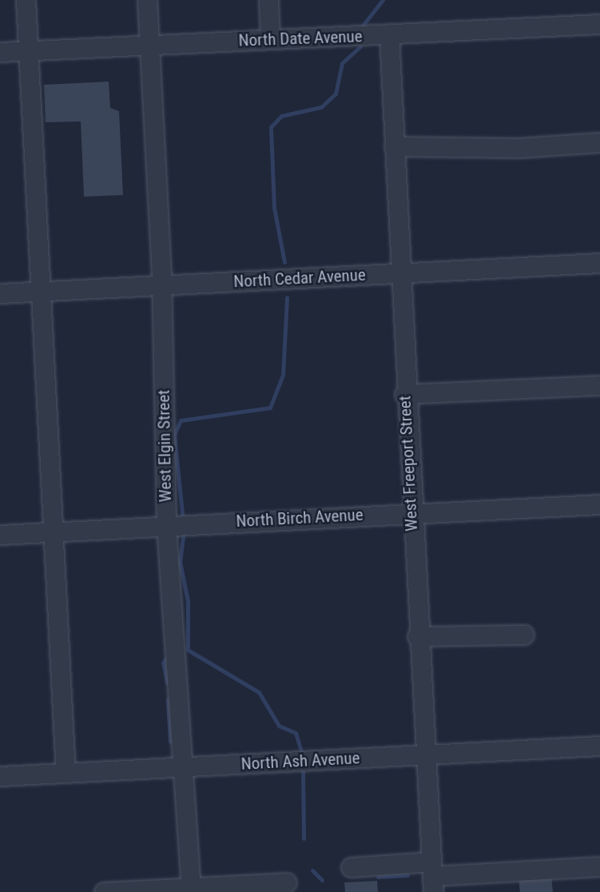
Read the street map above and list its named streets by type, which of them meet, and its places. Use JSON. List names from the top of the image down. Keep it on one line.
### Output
{"streets":{"street":["North Date Avenue","North Cedar Avenue","West Elgin Street","West Freeport Street","North Birch Avenue","North Ash Avenue"]},"crossings":[["North Date Avenue","West Elgin Street"],["North Date Avenue","West Freeport Street"],["North Cedar Avenue","West Elgin Street"],["North Cedar Avenue","West Freeport Street"],["West Elgin Street","North Birch Avenue"],["West Elgin Street","North Ash Avenue"],["West Freeport Street","North Birch Avenue"],["West Freeport Street","North Ash Avenue"]]}
